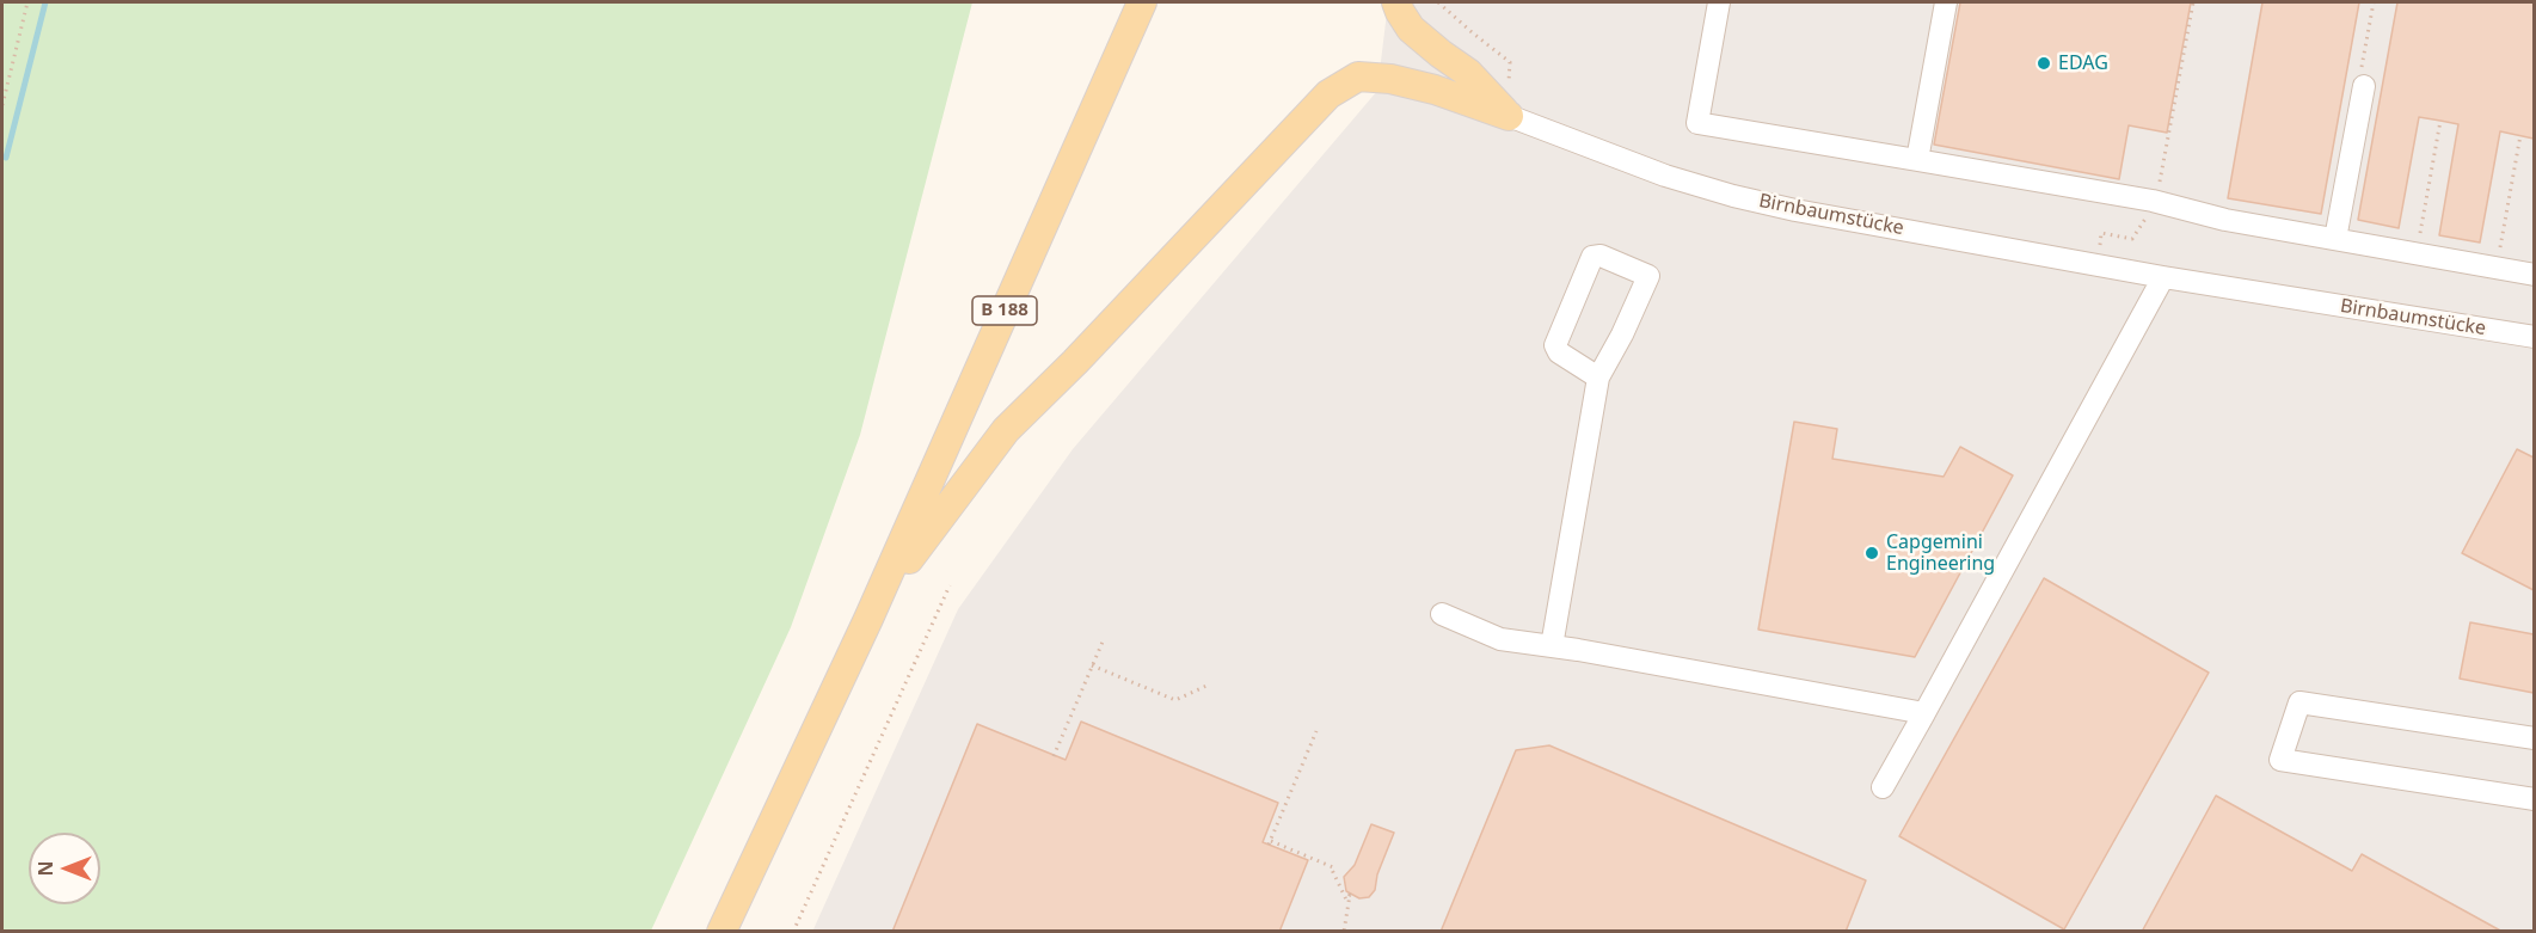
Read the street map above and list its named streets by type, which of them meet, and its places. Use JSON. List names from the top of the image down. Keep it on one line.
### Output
{"streets":{"main road":["B 188"],"street":["Birnbaumstücke"]},"places":["EDAG","Capgemini Engineering"],"north":"left"}
